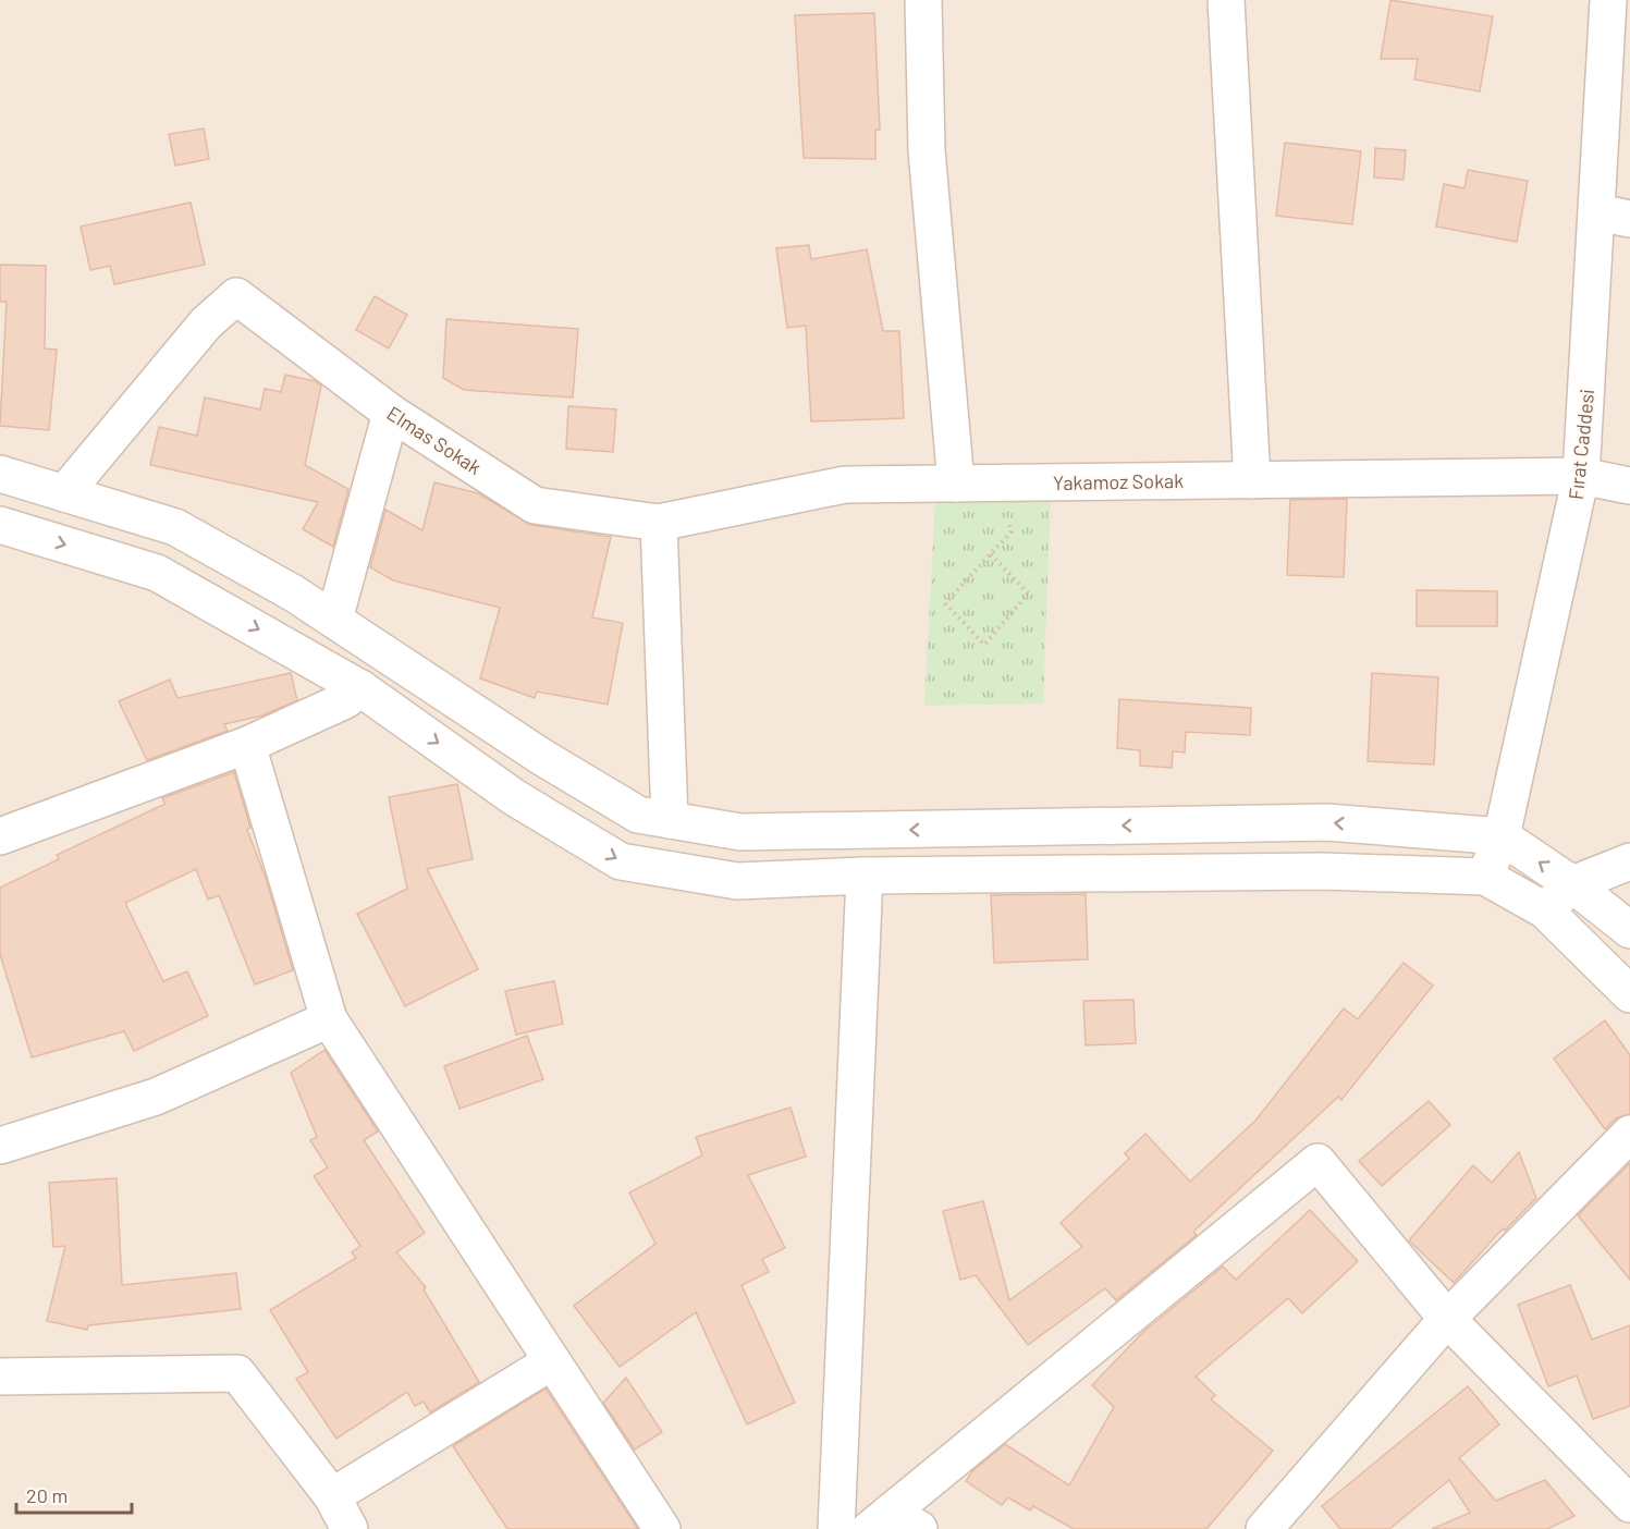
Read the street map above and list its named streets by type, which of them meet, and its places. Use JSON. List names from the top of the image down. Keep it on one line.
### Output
{"streets":{"street":["Elmas Sokak","Fırat Caddesi","Yakamoz Sokak"]},"crossings":[["Elmas Sokak","Yakamoz Sokak"],["Fırat Caddesi","Yakamoz Sokak"]],"scale_bar":"20 m"}
